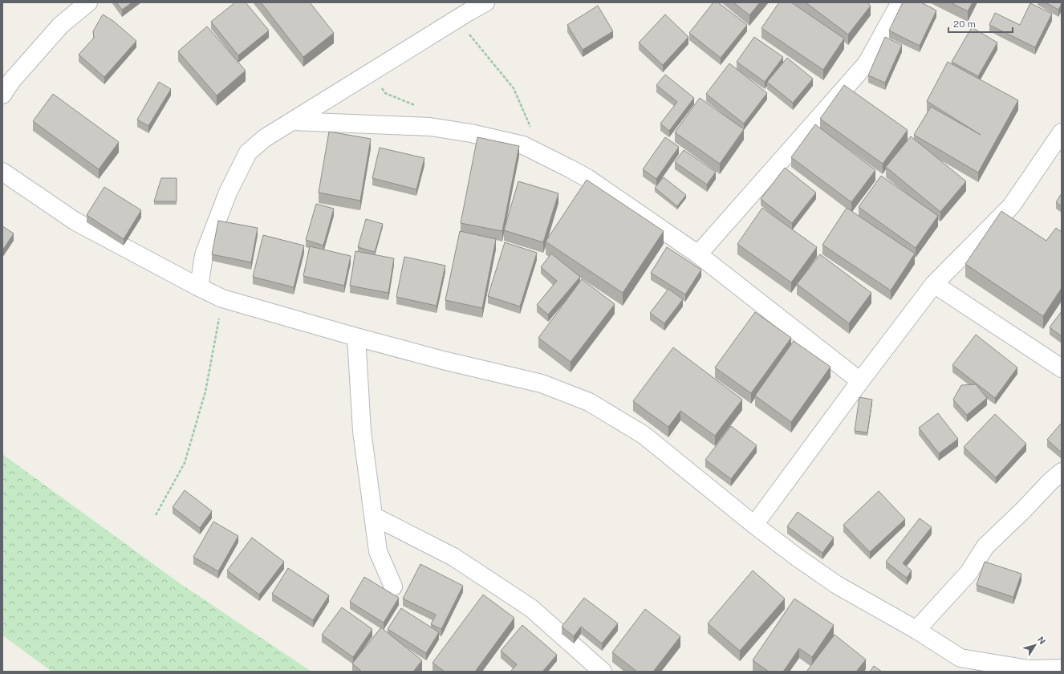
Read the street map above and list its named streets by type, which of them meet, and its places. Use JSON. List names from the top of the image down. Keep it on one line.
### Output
{"scale_bar":"20 m","north":"top right"}
